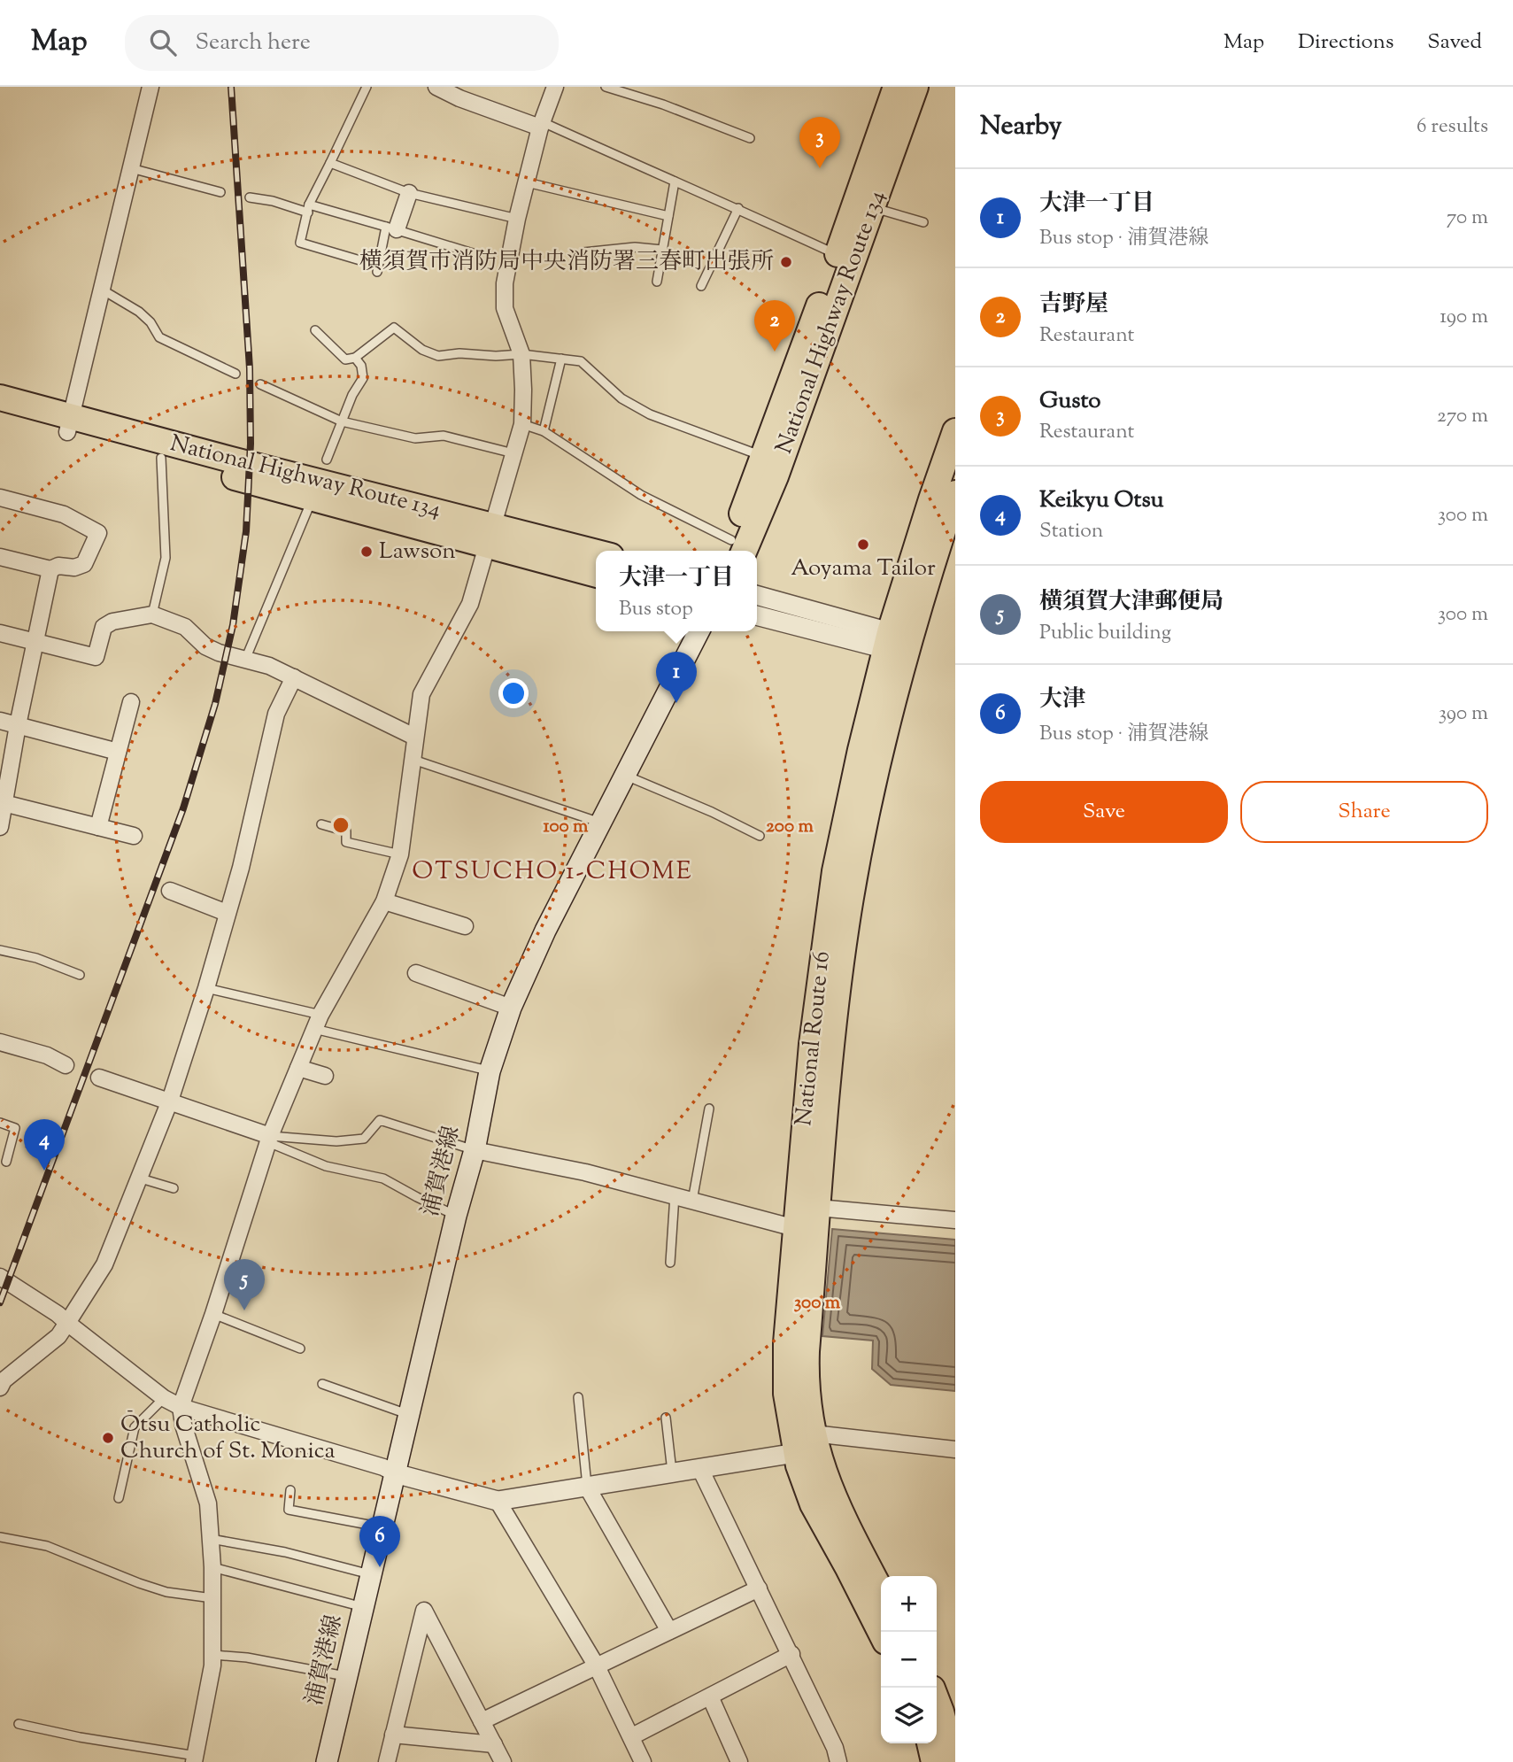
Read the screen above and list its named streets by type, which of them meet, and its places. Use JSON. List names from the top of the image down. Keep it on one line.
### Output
{"streets":{"highway":["National Highway Route 134","National Route 16"],"main road":["浦賀港線"]},"districts":["OTSUCHO 1-CHOME"],"places":["横須賀市消防局中央消防署三春町出張所","Aoyama Tailor","Lawson","Ōtsu Catholic Church of St. Monica"],"page":{"header":"Map","search":"Search here","nav":["Map","Directions","Saved"],"heading":["Nearby","6 results"],"pins":["3","2","1","4","5","6"],"list":[{"mark":"1","name":"大津一丁目","note":"Bus stop · 浦賀港線","value":"70 m"},{"mark":"2","name":"吉野屋","note":"Restaurant","value":"190 m"},{"mark":"3","name":"Gusto","note":"Restaurant","value":"270 m"},{"mark":"4","name":"Keikyu Otsu","note":"Station","value":"300 m"},{"mark":"5","name":"横須賀大津郵便局","note":"Public building","value":"300 m"},{"mark":"6","name":"大津","note":"Bus stop · 浦賀港線","value":"390 m"}],"popup":["大津一丁目","Bus stop"],"buttons":["Save","Share"],"map_buttons":["+","−"]},"rings":["100 m","200 m","300 m"]}
